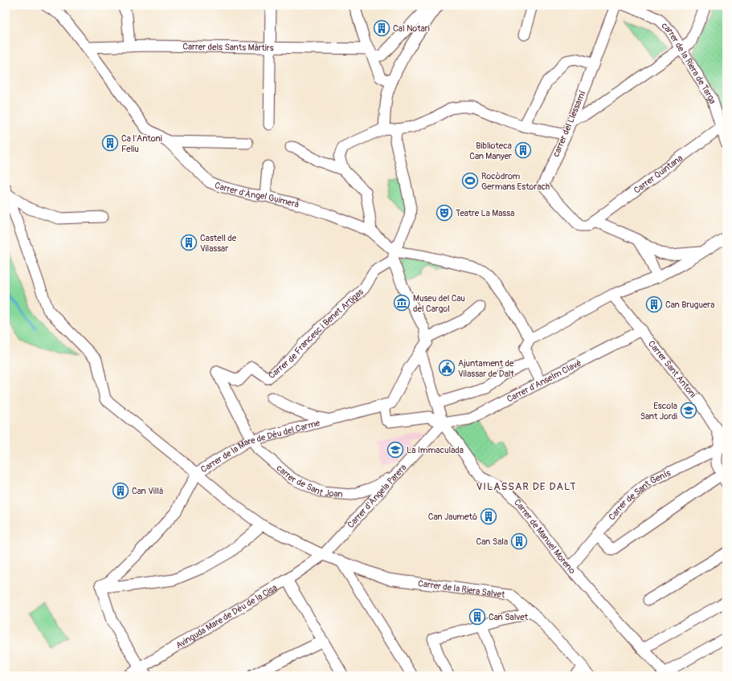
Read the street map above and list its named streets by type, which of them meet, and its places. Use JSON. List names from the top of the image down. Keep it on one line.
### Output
{"streets":{"street":["Carrer dels Sants Màrtirs","carrer de la Riera de Targa","carrer del Llessamí","Carrer Quintana","Carrer d'Àngel Guimerà","Carrer de Francesc i Benet Artigas","Carrer Sant Antoni","Carrer d'Anselm Clavé","Carrer de la Mare de Déu del Carme","carrer de Sant Joan","Carrer d'Àngela Parera","Carrer de Sant Genís","Carrer de Manuel Moreno","Carrer de la Riera Salvet","Avinguda Mare de Déu de la Cisa"]},"crossings":[["Carrer dels Sants Màrtirs","Carrer d'Àngel Guimerà"],["carrer de la Riera de Targa","Carrer Quintana"],["carrer del Llessamí","Carrer Quintana"],["Carrer d'Àngel Guimerà","Carrer de Francesc i Benet Artigas"],["Carrer de Francesc i Benet Artigas","carrer de Sant Joan"],["Carrer Sant Antoni","Carrer d'Anselm Clavé"],["Carrer Sant Antoni","Carrer de Sant Genís"],["Carrer d'Anselm Clavé","Carrer d'Àngela Parera"],["Carrer d'Anselm Clavé","Carrer de Manuel Moreno"],["Carrer de la Mare de Déu del Carme","carrer de Sant Joan"],["Carrer de la Mare de Déu del Carme","Carrer de Manuel Moreno"],["Carrer de la Mare de Déu del Carme","Carrer de la Riera Salvet"],["carrer de Sant Joan","Carrer d'Àngela Parera"],["Carrer d'Àngela Parera","Carrer de Manuel Moreno"],["Carrer d'Àngela Parera","Carrer de la Riera Salvet"],["Carrer d'Àngela Parera","Avinguda Mare de Déu de la Cisa"],["Carrer de Sant Genís","Carrer de Manuel Moreno"],["Carrer de la Riera Salvet","Avinguda Mare de Déu de la Cisa"]],"districts":["VILASSAR DE DALT"],"places":{"building":["Cal Notari","Ca l'Antoni Feliu","Biblioteca Can Manyer","Castell de Vilassar","Can Bruguera","Can Villà","Can Jaumetó","Can Sala","Can Salvet"],"sports":["Rocòdrom Germans Estorach"],"theatre":["Teatre La Massa"],"museum":["Museu del Cau del Cargol"],"public building":["Ajuntament de Vilassar de Dalt"],"school or university":["Escola Sant Jordi","La Immaculada"]}}
